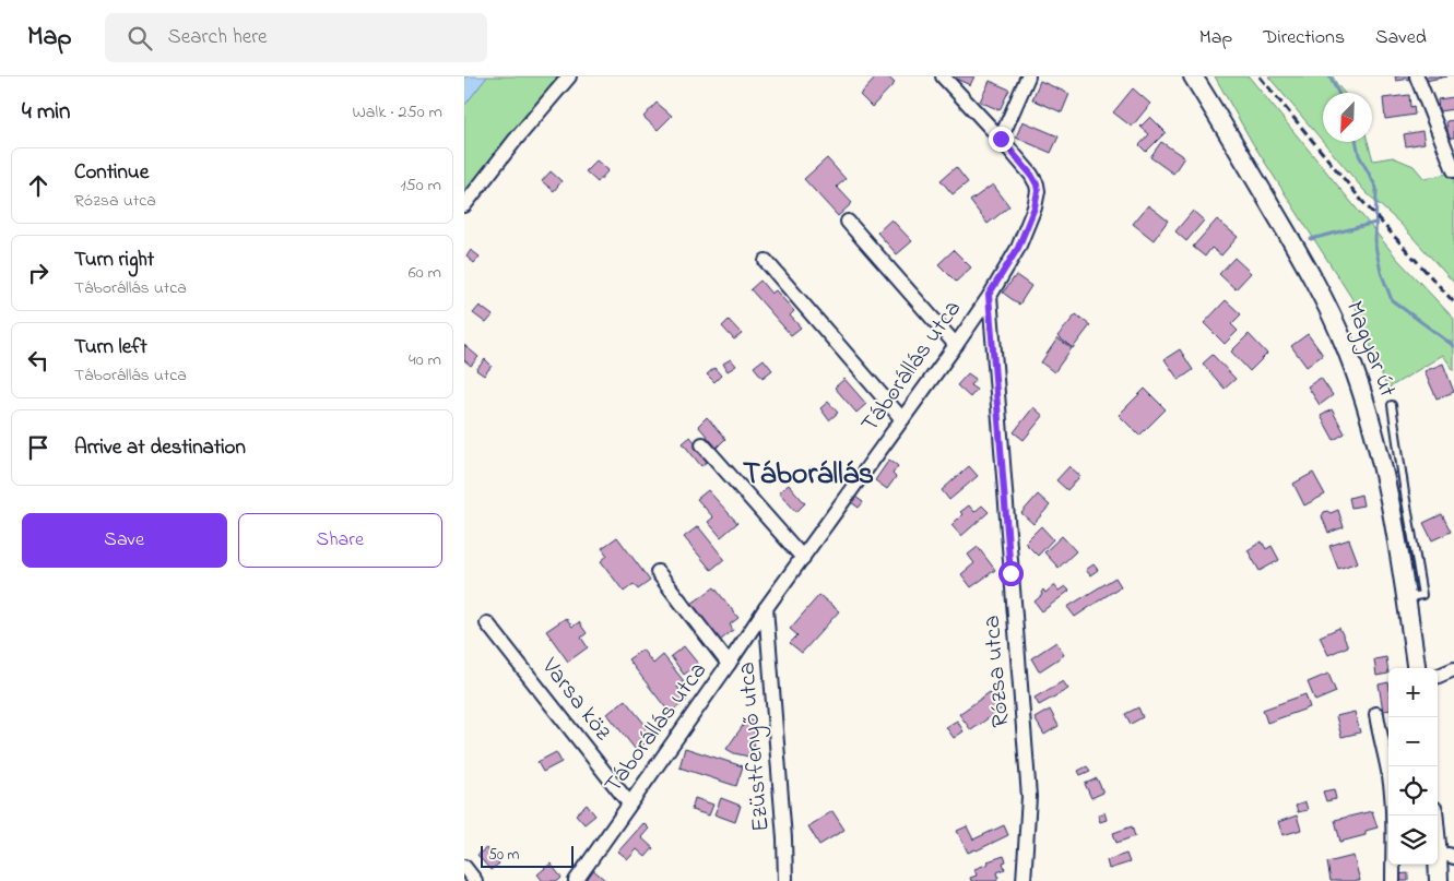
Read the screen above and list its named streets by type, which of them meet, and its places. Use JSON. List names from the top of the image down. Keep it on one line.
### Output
{"streets":{"street":["Magyar út","Táborállás utca","Rózsa utca","Varsa köz","Ezüstfenyő utca"]},"crossings":[["Táborállás utca","Rózsa utca"],["Táborállás utca","Varsa köz"],["Táborállás utca","Ezüstfenyő utca"]],"districts":["Táborállás"],"scale_bar":"50 m","north":"bottom left","page":{"header":"Map","search":"Search here","nav":["Map","Directions","Saved"],"heading":["4 min","Walk · 250 m"],"list":[["Continue","Rózsa utca","150 m"],["Turn right","Táborállás utca","60 m"],["Turn left","Táborállás utca","40 m"],"Arrive at destination"],"buttons":["Save","Share"],"map_buttons":["+","−"],"scale":"50 m"}}
